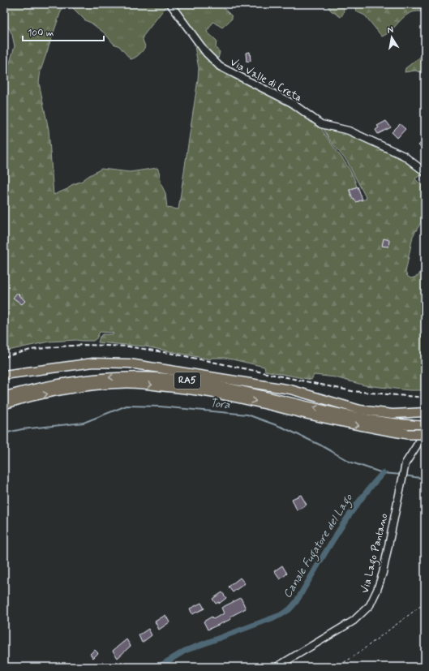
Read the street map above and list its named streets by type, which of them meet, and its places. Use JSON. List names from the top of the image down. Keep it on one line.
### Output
{"streets":{"highway":["RA5"],"street":["Via Valle di Creta","Via Lago Pantano"]},"crossings":[["RA5","Via Lago Pantano"]],"water":["Tora","Canale Fugatore del Lago"],"scale_bar":"100 m","north":"top"}
